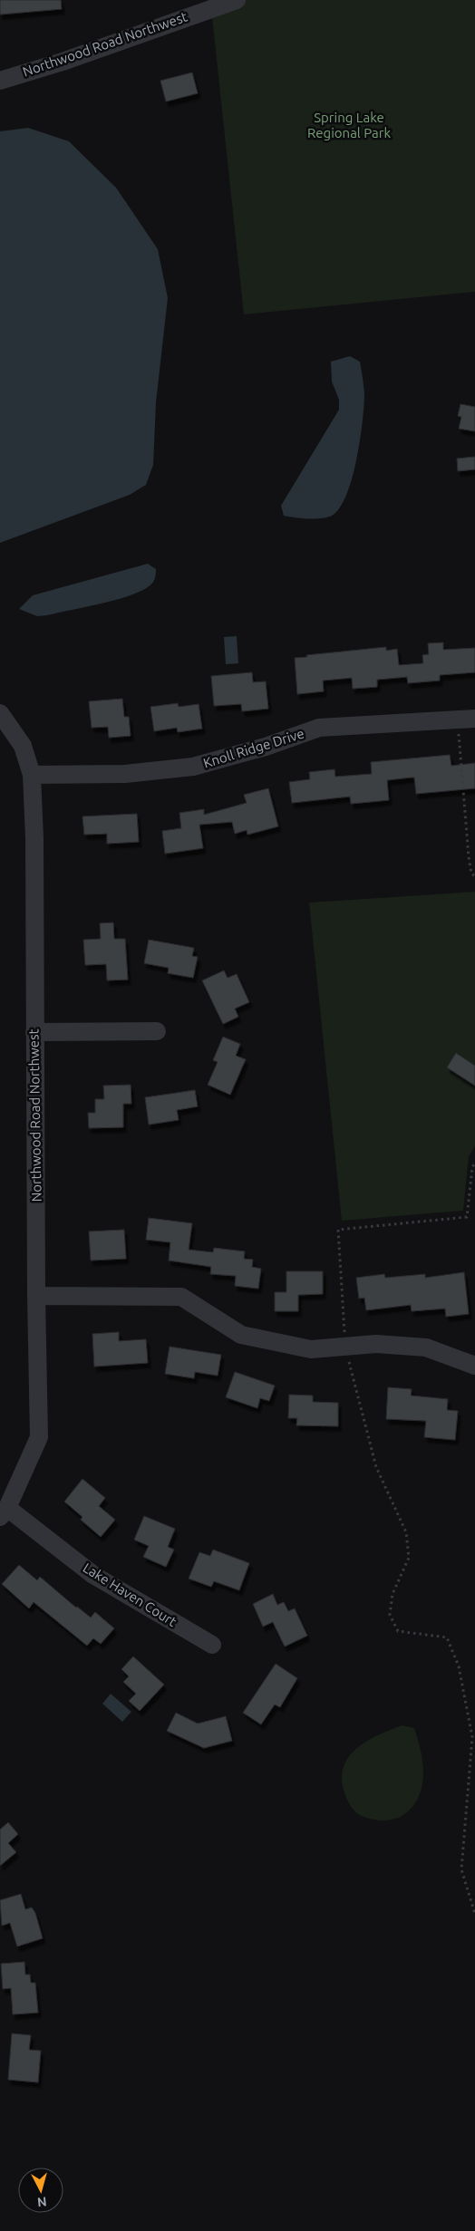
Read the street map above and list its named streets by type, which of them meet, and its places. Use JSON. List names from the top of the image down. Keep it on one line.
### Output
{"streets":{"street":["Northwood Road Northwest","Knoll Ridge Drive","Lake Haven Court"]},"crossings":[["Northwood Road Northwest","Knoll Ridge Drive"],["Northwood Road Northwest","Lake Haven Court"]],"parks":["Spring Lake Regional Park"],"north":"bottom"}
